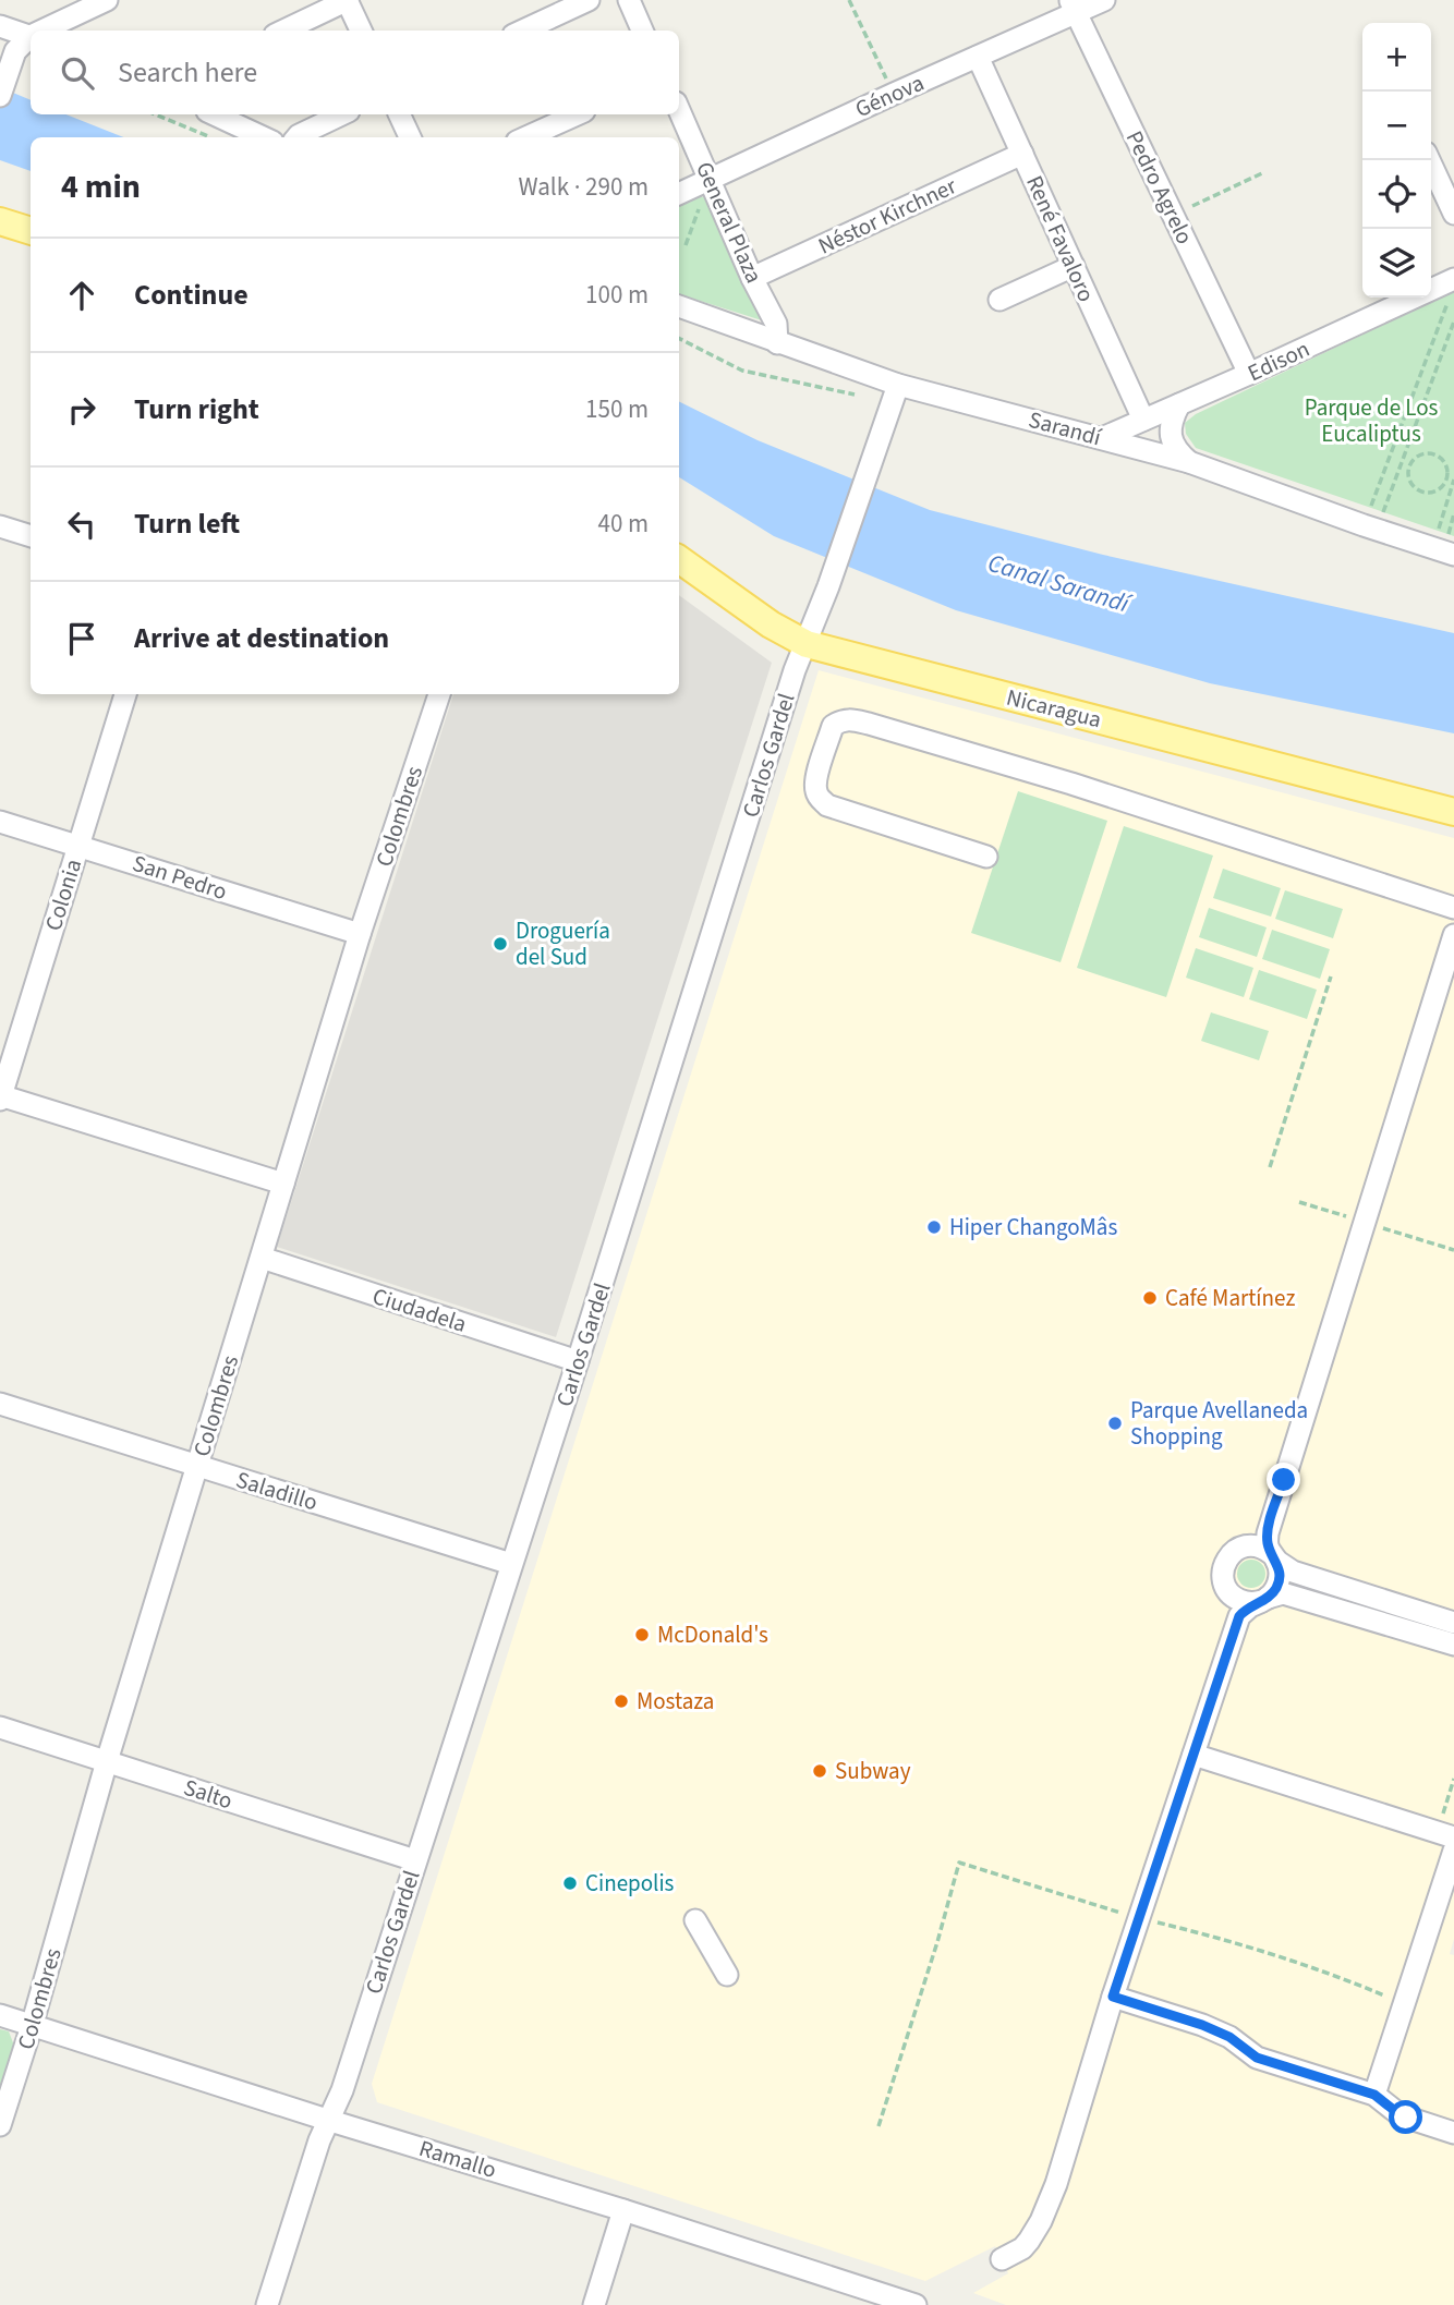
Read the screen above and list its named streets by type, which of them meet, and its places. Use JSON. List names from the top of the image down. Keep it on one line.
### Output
{"streets":{"main road":["Nicaragua"],"street":["Génova","Pedro Agrelo","Néstor Kirchner","General Plaza","René Favaloro","Edison","Sarandí","Carlos Gardel","Colombres","San Pedro","Colonia","Ciudadela","Saladillo","Salto","Ramallo"]},"crossings":[["Génova","Pedro Agrelo"],["Génova","General Plaza"],["Génova","René Favaloro"],["Pedro Agrelo","Edison"],["Néstor Kirchner","General Plaza"],["Néstor Kirchner","René Favaloro"],["General Plaza","Sarandí"],["René Favaloro","Edison"],["Edison","Sarandí"],["Sarandí","Carlos Gardel"],["Nicaragua","Carlos Gardel"],["Carlos Gardel","Ciudadela"],["Carlos Gardel","Saladillo"],["Carlos Gardel","Salto"],["Carlos Gardel","Ramallo"],["Colombres","San Pedro"],["Colombres","Ciudadela"],["Colombres","Saladillo"],["Colombres","Salto"],["Colombres","Ramallo"],["San Pedro","Colonia"]],"water":["Canal Sarandí"],"parks":["Parque de Los Eucaliptus"],"places":["Droguería del Sud","Hiper ChangoMâs","Café Martínez","Parque Avellaneda Shopping","McDonald's","Mostaza","Subway","Cinepolis"],"page":{"map_buttons":["+","−"],"search":"Search here","heading":["4 min","Walk · 290 m"],"list":[["Continue","100 m"],["Turn right","150 m"],["Turn left","40 m"],"Arrive at destination"]}}
